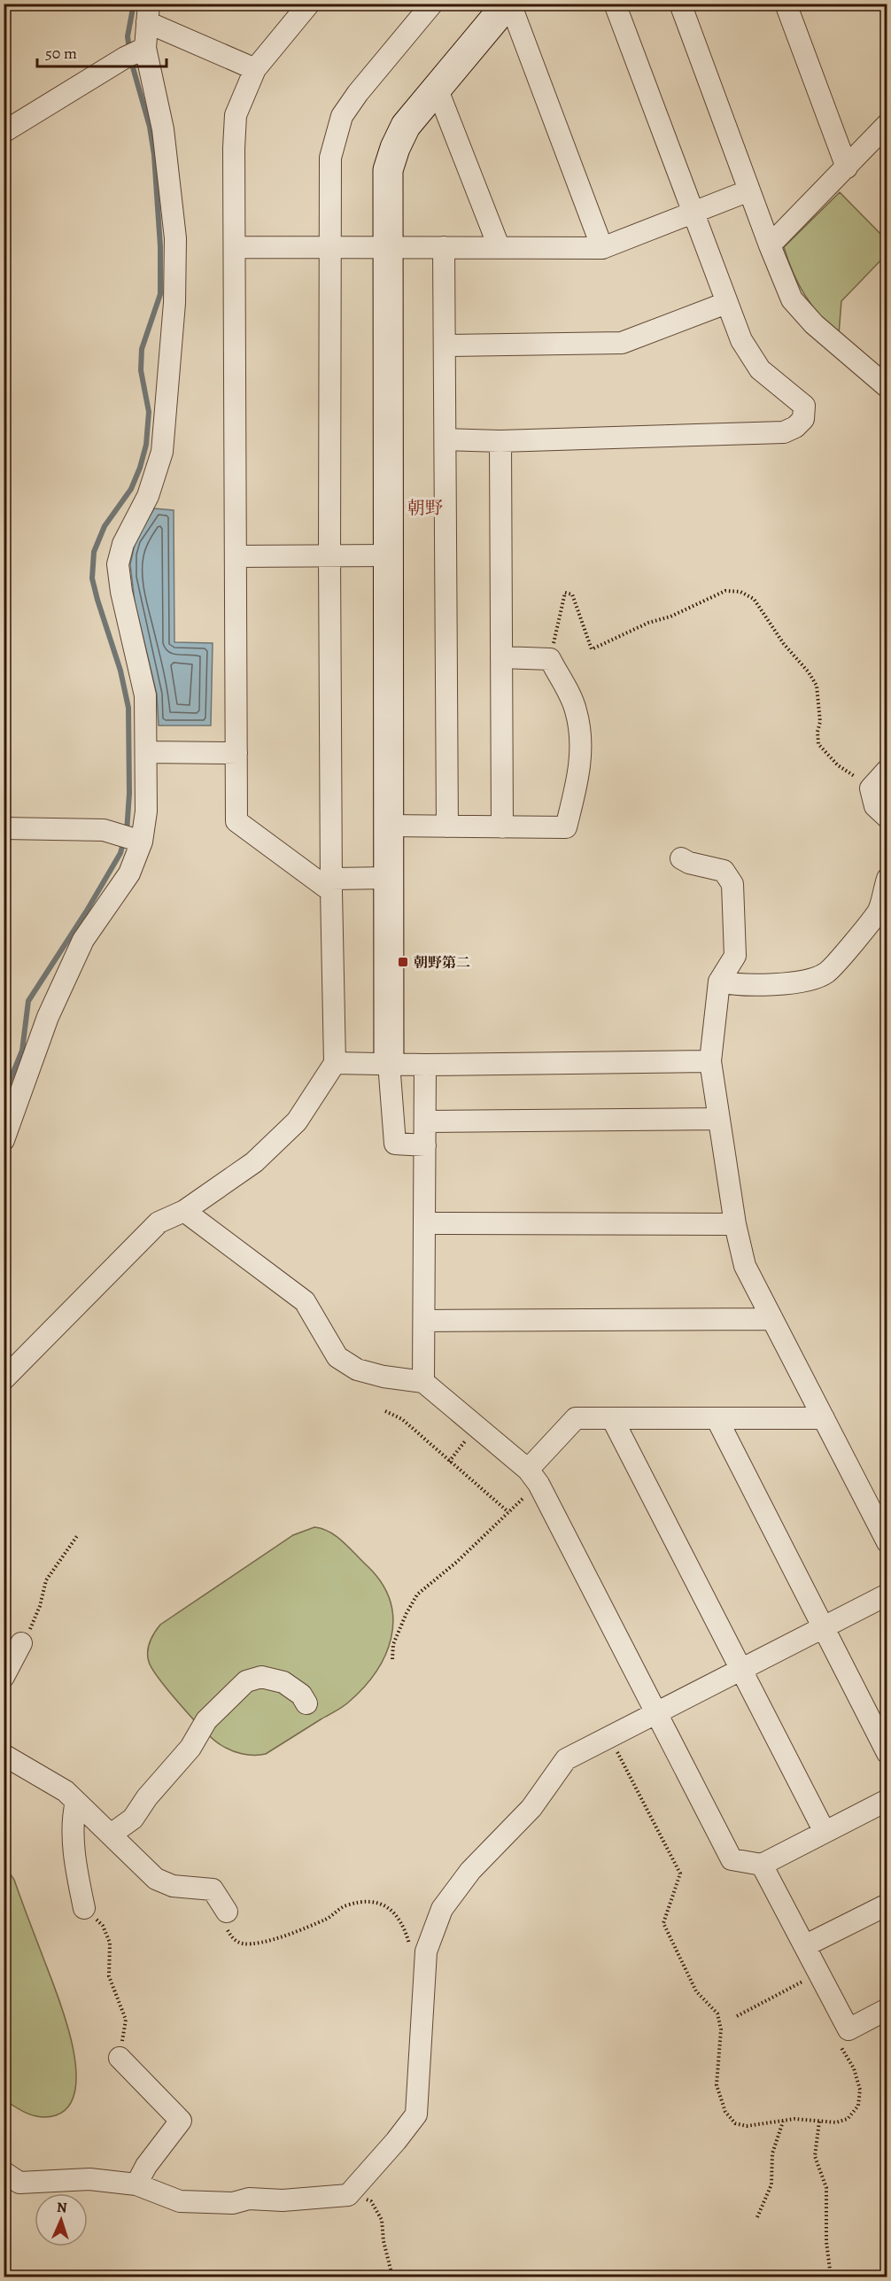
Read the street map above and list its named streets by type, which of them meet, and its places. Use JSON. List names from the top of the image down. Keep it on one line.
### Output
{"districts":["朝野"],"places":{"transit":["朝野第二"]},"scale_bar":"50 m","north":"top"}
